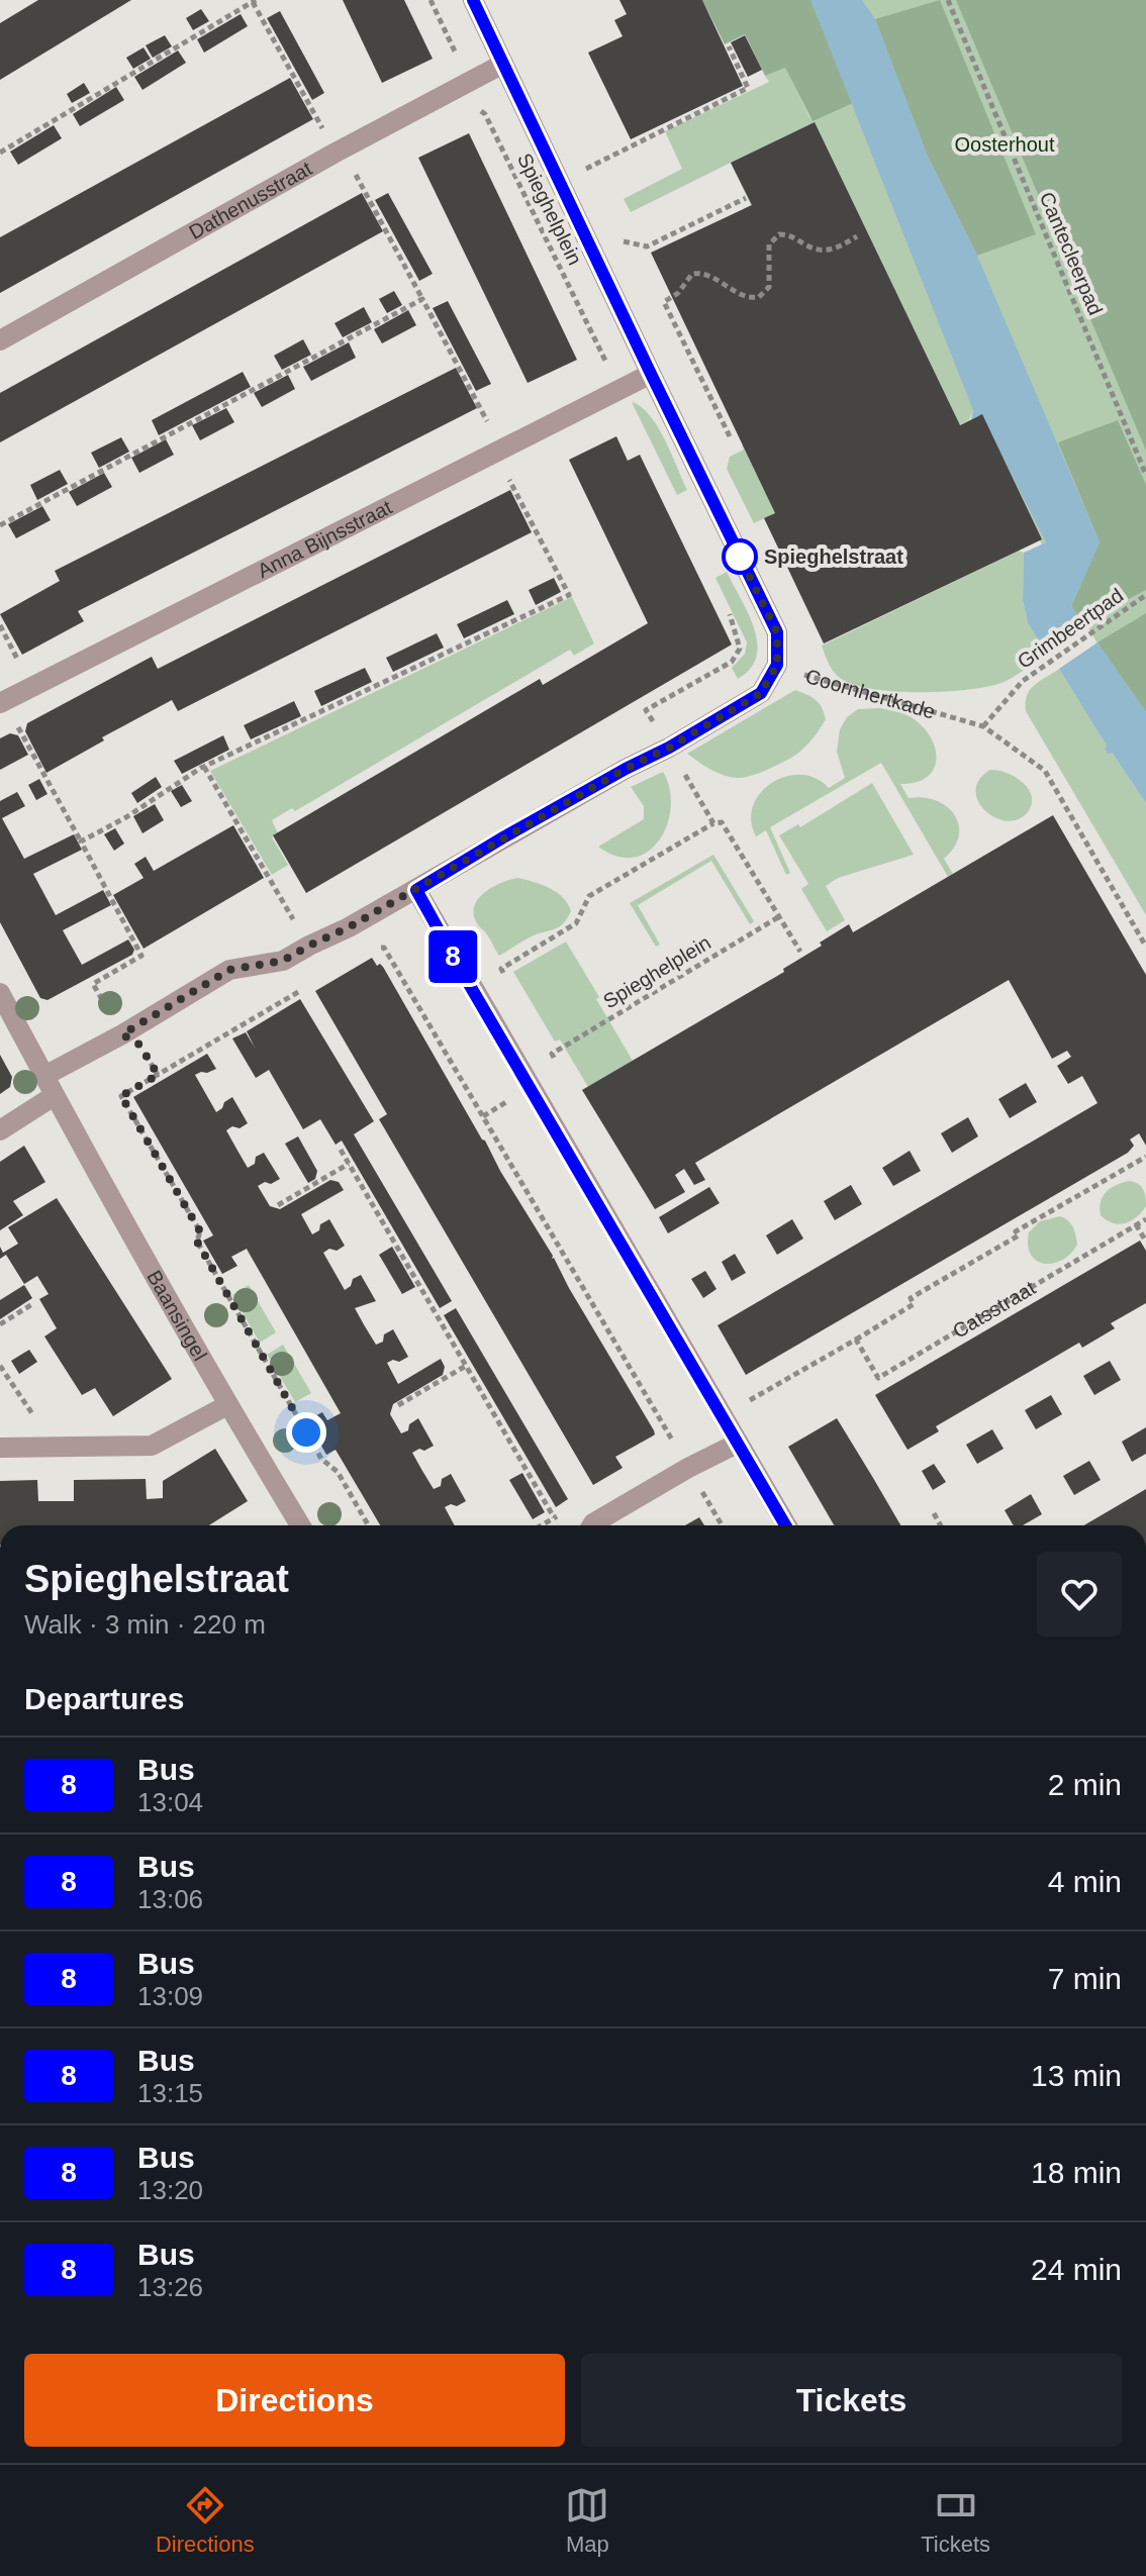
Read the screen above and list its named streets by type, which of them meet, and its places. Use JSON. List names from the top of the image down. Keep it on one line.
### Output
{"streets":{"street":["Dathenusstraat","Anna Bijnsstraat","Baansingel"],"path":["Spieghelplein","Cantecleerpad","Grimbeertpad","Coornhertkade","Catsstraat"]},"crossings":[["Dathenusstraat","Spieghelplein"],["Spieghelplein","Anna Bijnsstraat"],["Grimbeertpad","Coornhertkade"]],"parks":["Oosterhout"],"places":["Spieghelstraat"],"lines":["bus line 8"],"page":{"on_map":"8","heading":[["Spieghelstraat","Walk · 3 min · 220 m"],"Departures"],"list":[{"mark":"8","name":"Bus","note":"13:04","value":"2 min"},{"mark":"8","name":"Bus","note":"13:06","value":"4 min"},{"mark":"8","name":"Bus","note":"13:09","value":"7 min"},{"mark":"8","name":"Bus","note":"13:15","value":"13 min"},{"mark":"8","name":"Bus","note":"13:20","value":"18 min"},{"mark":"8","name":"Bus","note":"13:26","value":"24 min"}],"buttons":["Directions","Tickets"],"tabs":["Directions","Map","Tickets"]}}
